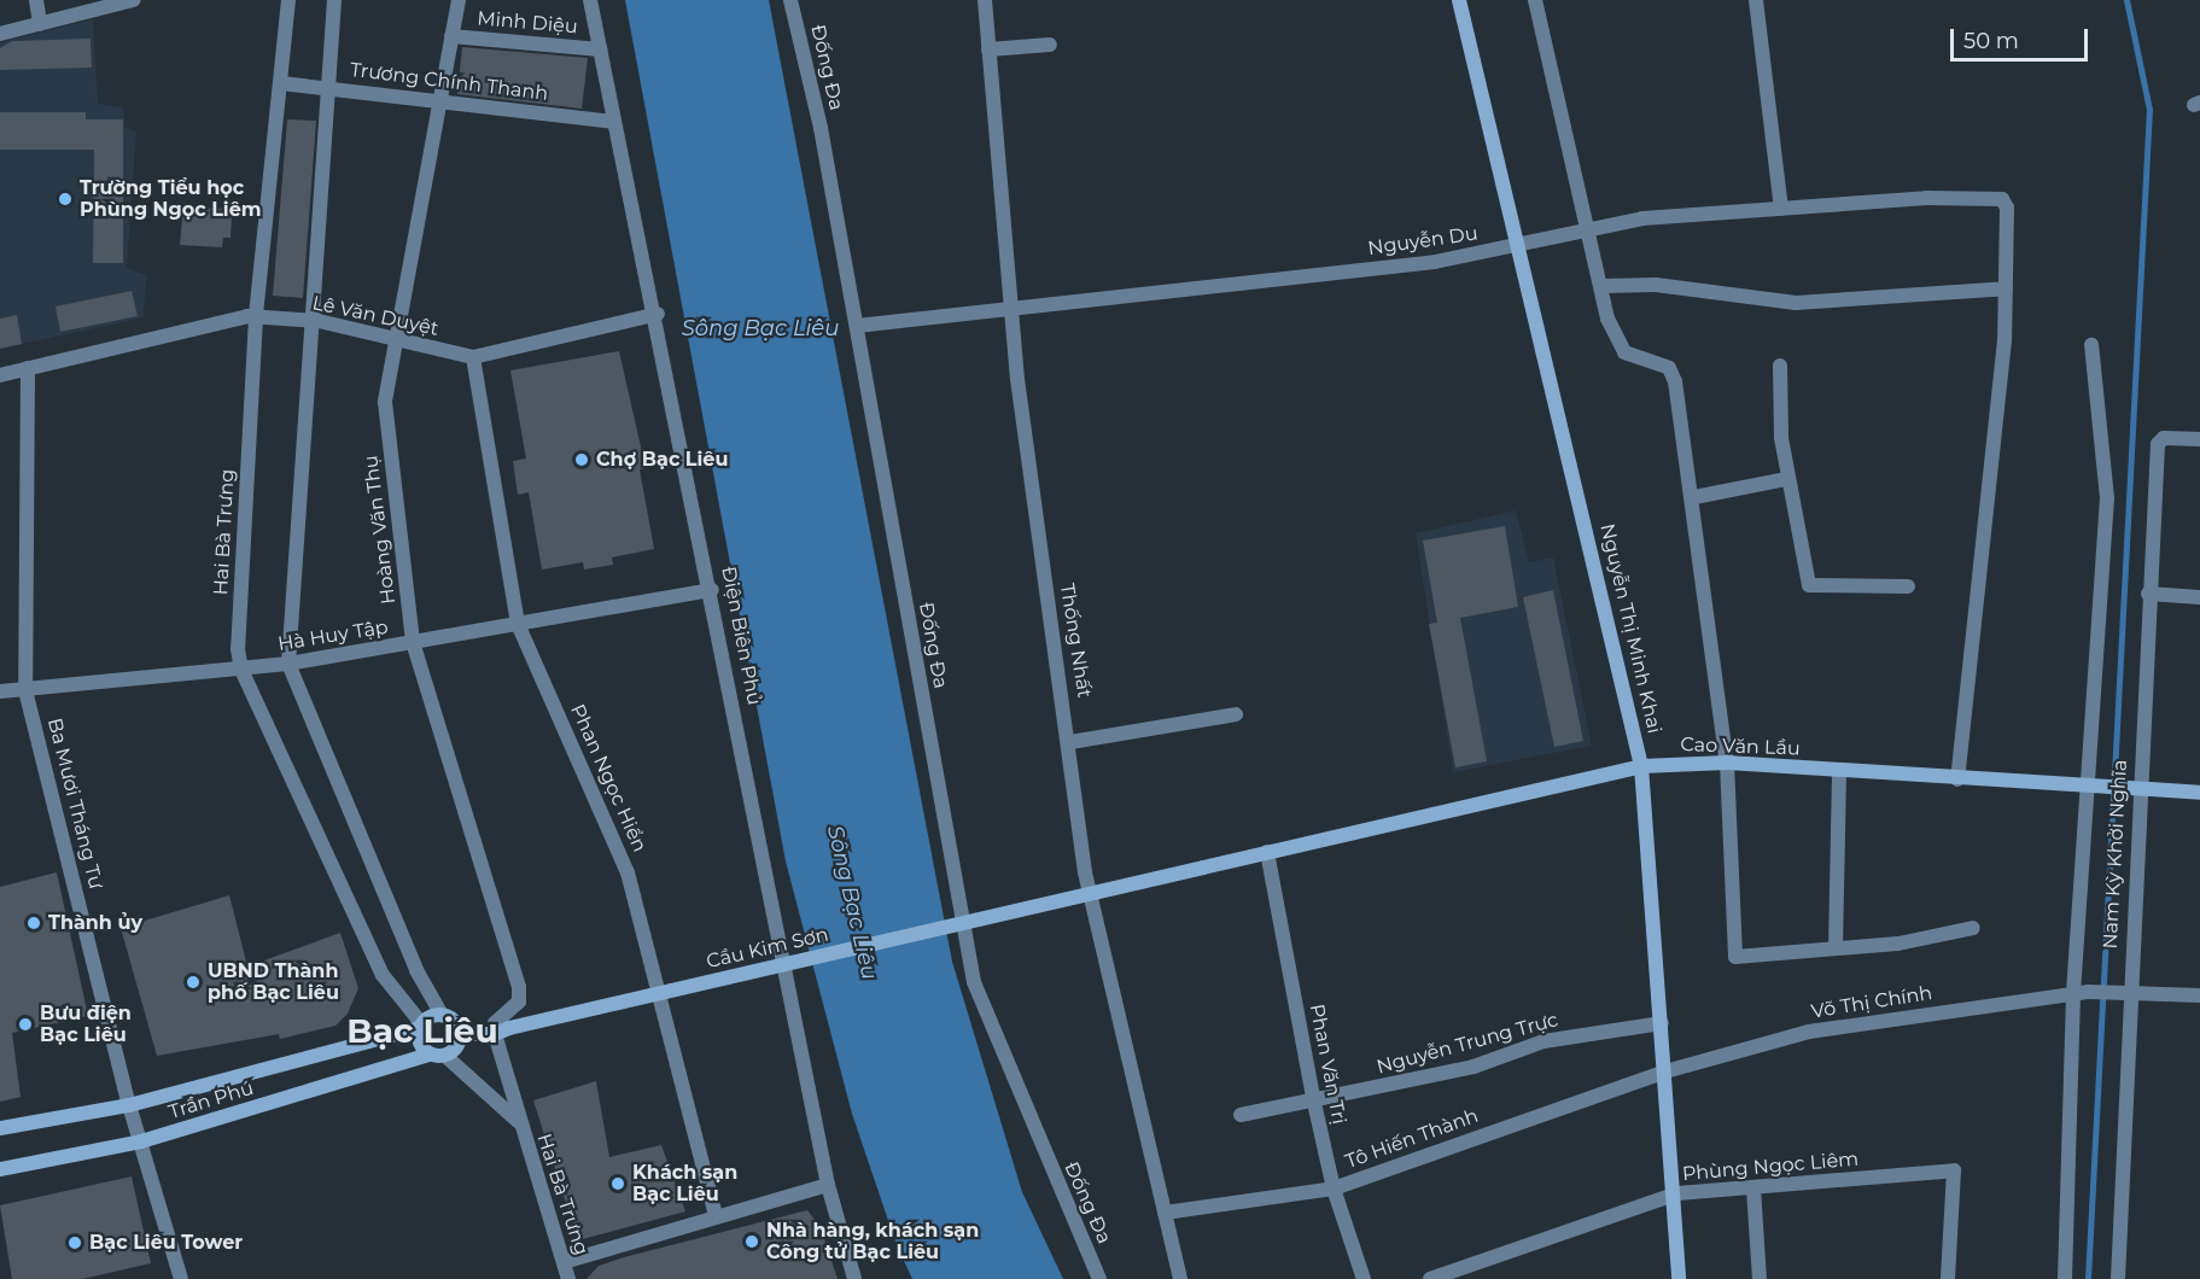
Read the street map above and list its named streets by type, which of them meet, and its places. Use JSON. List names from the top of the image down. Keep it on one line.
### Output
{"streets":{"main road":["Nguyễn Thị Minh Khai","Cao Văn Lầu","Cầu Kim Sơn","Trần Phú"],"street":["Minh Diệu","Đống Đa","Trương Chính Thanh","Nguyễn Du","Lê Văn Duyệt","Hoàng Văn Thụ","Hai Bà Trưng","Hà Huy Tập","Điện Biên Phủ","Thống Nhất","Phan Ngọc Hiển","Ba Mươi Tháng Tư","Nam Kỳ Khởi Nghĩa","Võ Thị Chính","Nguyễn Trung Trực","Phan Văn Trị","Tô Hiến Thành","Phùng Ngọc Liêm"]},"crossings":[["Minh Diệu","Hoàng Văn Thụ"],["Minh Diệu","Điện Biên Phủ"],["Đống Đa","Nguyễn Du"],["Trương Chính Thanh","Hoàng Văn Thụ"],["Trương Chính Thanh","Hai Bà Trưng"],["Trương Chính Thanh","Điện Biên Phủ"],["Nguyễn Du","Nguyễn Thị Minh Khai"],["Nguyễn Du","Thống Nhất"],["Lê Văn Duyệt","Hoàng Văn Thụ"],["Lê Văn Duyệt","Hai Bà Trưng"],["Lê Văn Duyệt","Điện Biên Phủ"],["Lê Văn Duyệt","Phan Ngọc Hiển"],["Lê Văn Duyệt","Ba Mươi Tháng Tư"],["Hoàng Văn Thụ","Hai Bà Trưng"],["Hoàng Văn Thụ","Hà Huy Tập"],["Hoàng Văn Thụ","Cầu Kim Sơn"],["Hai Bà Trưng","Hà Huy Tập"],["Hai Bà Trưng","Cầu Kim Sơn"],["Hai Bà Trưng","Trần Phú"],["Nguyễn Thị Minh Khai","Cao Văn Lầu"],["Nguyễn Thị Minh Khai","Võ Thị Chính"],["Nguyễn Thị Minh Khai","Nguyễn Trung Trực"],["Nguyễn Thị Minh Khai","Tô Hiến Thành"],["Nguyễn Thị Minh Khai","Phùng Ngọc Liêm"],["Hà Huy Tập","Điện Biên Phủ"],["Hà Huy Tập","Phan Ngọc Hiển"],["Hà Huy Tập","Ba Mươi Tháng Tư"],["Thống Nhất","Tô Hiến Thành"],["Cao Văn Lầu","Nam Kỳ Khởi Nghĩa"],["Cao Văn Lầu","Cầu Kim Sơn"],["Cao Văn Lầu","Phan Văn Trị"],["Ba Mươi Tháng Tư","Trần Phú"],["Nam Kỳ Khởi Nghĩa","Võ Thị Chính"],["Võ Thị Chính","Tô Hiến Thành"],["Nguyễn Trung Trực","Phan Văn Trị"],["Phan Văn Trị","Tô Hiến Thành"]],"districts":["Bạc Liêu"],"water":["Sông Bạc Liêu"],"places":["Trường Tiểu học Phùng Ngọc Liêm","Chợ Bạc Liêu","Thành ủy","UBND Thành phố Bạc Liêu","Bưu điện Bạc Liêu","Khách sạn Bạc Liêu","Nhà hàng, khách sạn Công tử Bạc Liêu","Bạc Liêu Tower"],"scale_bar":"50 m"}
